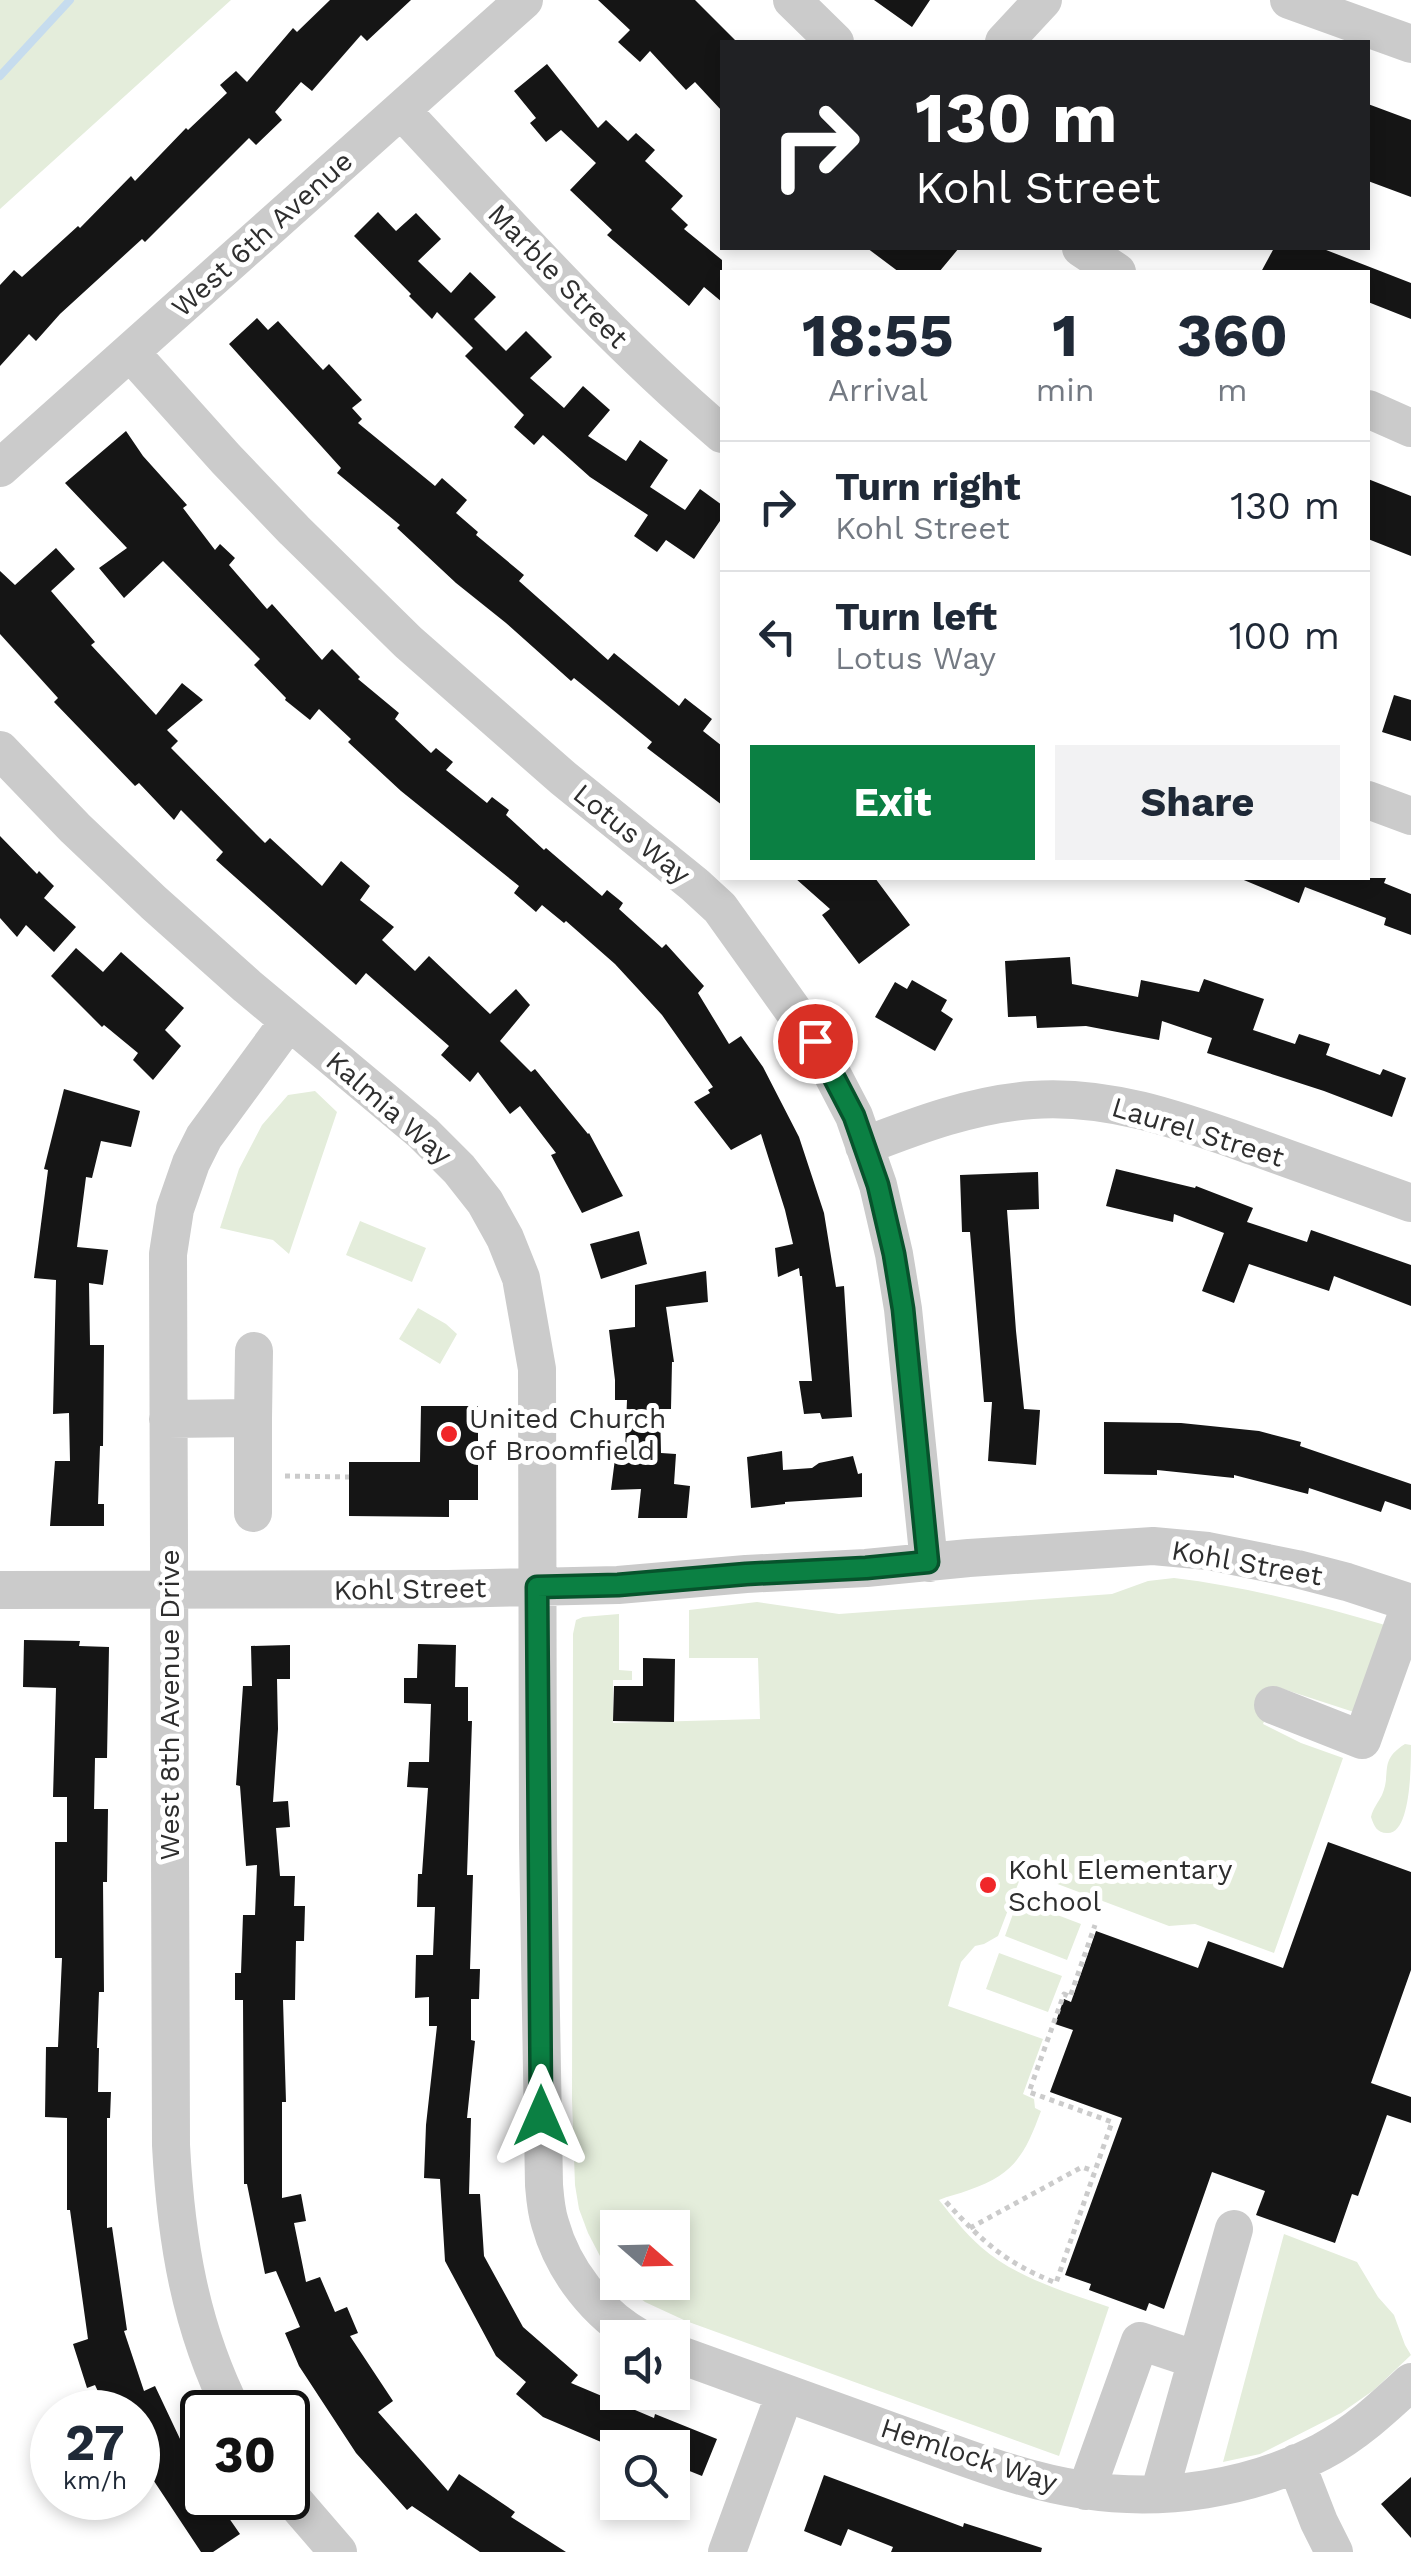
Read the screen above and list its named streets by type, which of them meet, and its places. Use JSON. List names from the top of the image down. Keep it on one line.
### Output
{"streets":{"street":["West 6th Avenue","Marble Street","Lotus Way","Kalmia Way","Laurel Street","Kohl Street","West 8th Avenue Drive","Hemlock Way"]},"crossings":[["West 6th Avenue","Marble Street"],["West 6th Avenue","Lotus Way"],["Lotus Way","Laurel Street"],["Lotus Way","Kohl Street"],["Kalmia Way","Kohl Street"],["Kalmia Way","West 8th Avenue Drive"],["Kohl Street","West 8th Avenue Drive"]],"places":["United Church of Broomfield","Kohl Elementary School"],"north":"right","page":{"turn":["130 m","Kohl Street"],"eta":["18:55","Arrival","1","min","360","m"],"list":[{"name":"Turn right","note":"Kohl Street","value":"130 m"},{"name":"Turn left","note":"Lotus Way","value":"100 m"}],"buttons":["Exit","Share"],"speed":"27 km/h","limit":"30"}}
